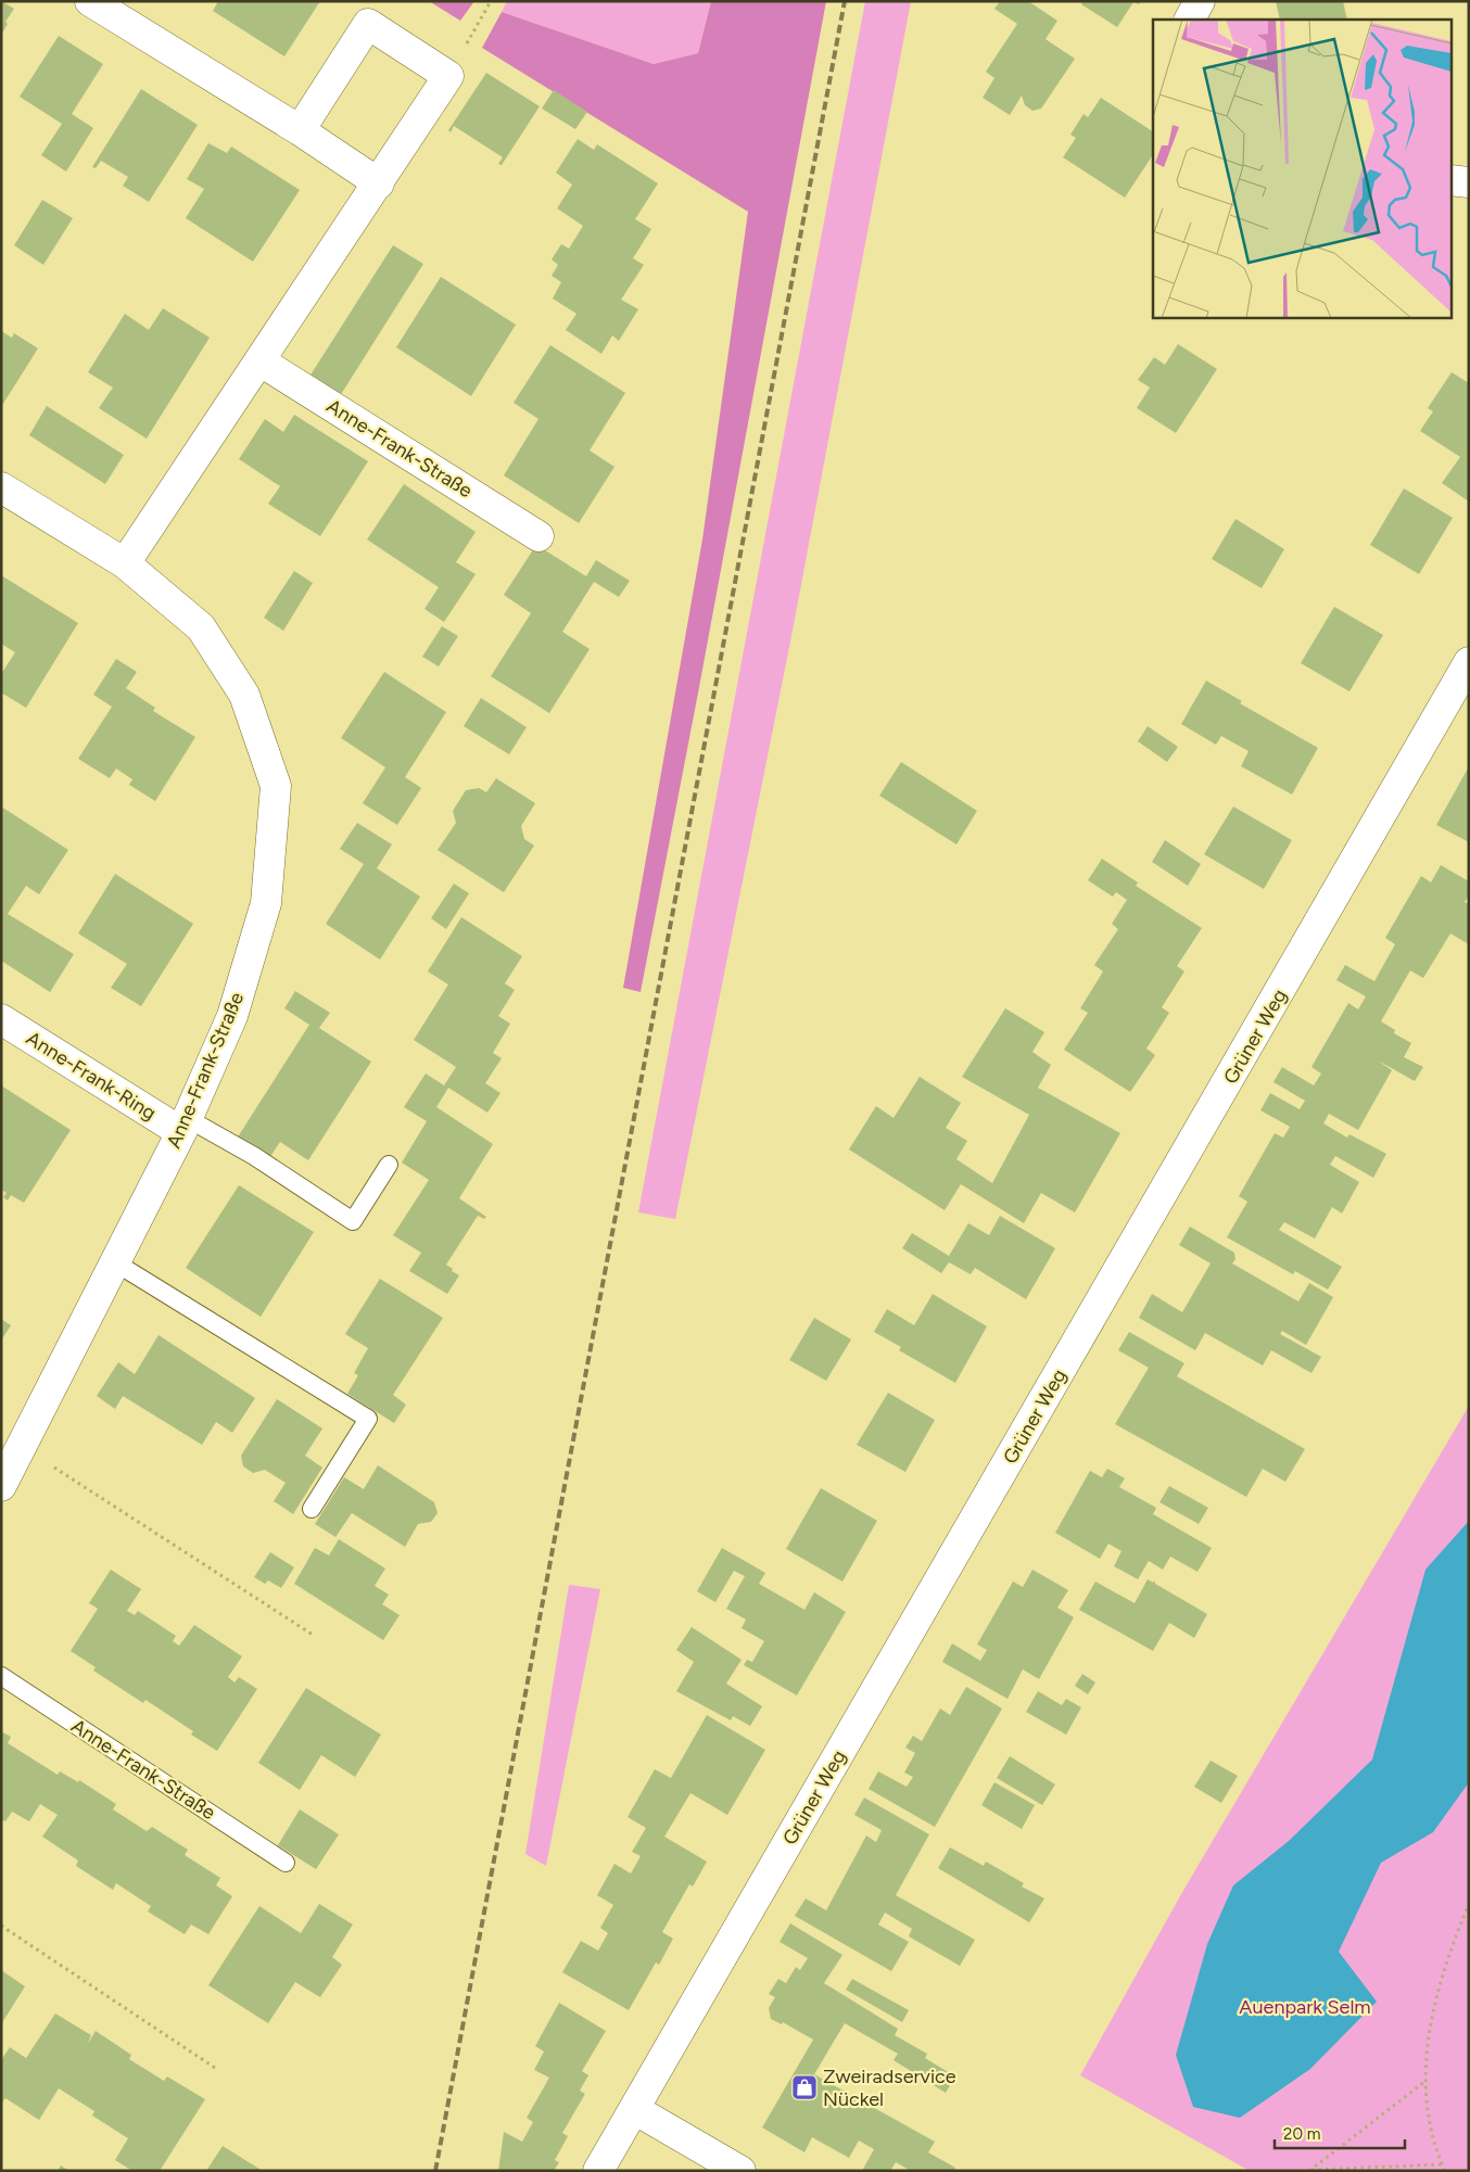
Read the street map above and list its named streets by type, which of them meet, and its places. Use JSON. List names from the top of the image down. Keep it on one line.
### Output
{"streets":{"street":["Anne-Frank-Straße","Grüner Weg","Anne-Frank-Ring"]},"crossings":[["Anne-Frank-Straße","Anne-Frank-Ring"]],"parks":["Auenpark Selm"],"places":{"shop":["Zweiradservice Nückel"]},"scale_bar":"20 m"}
